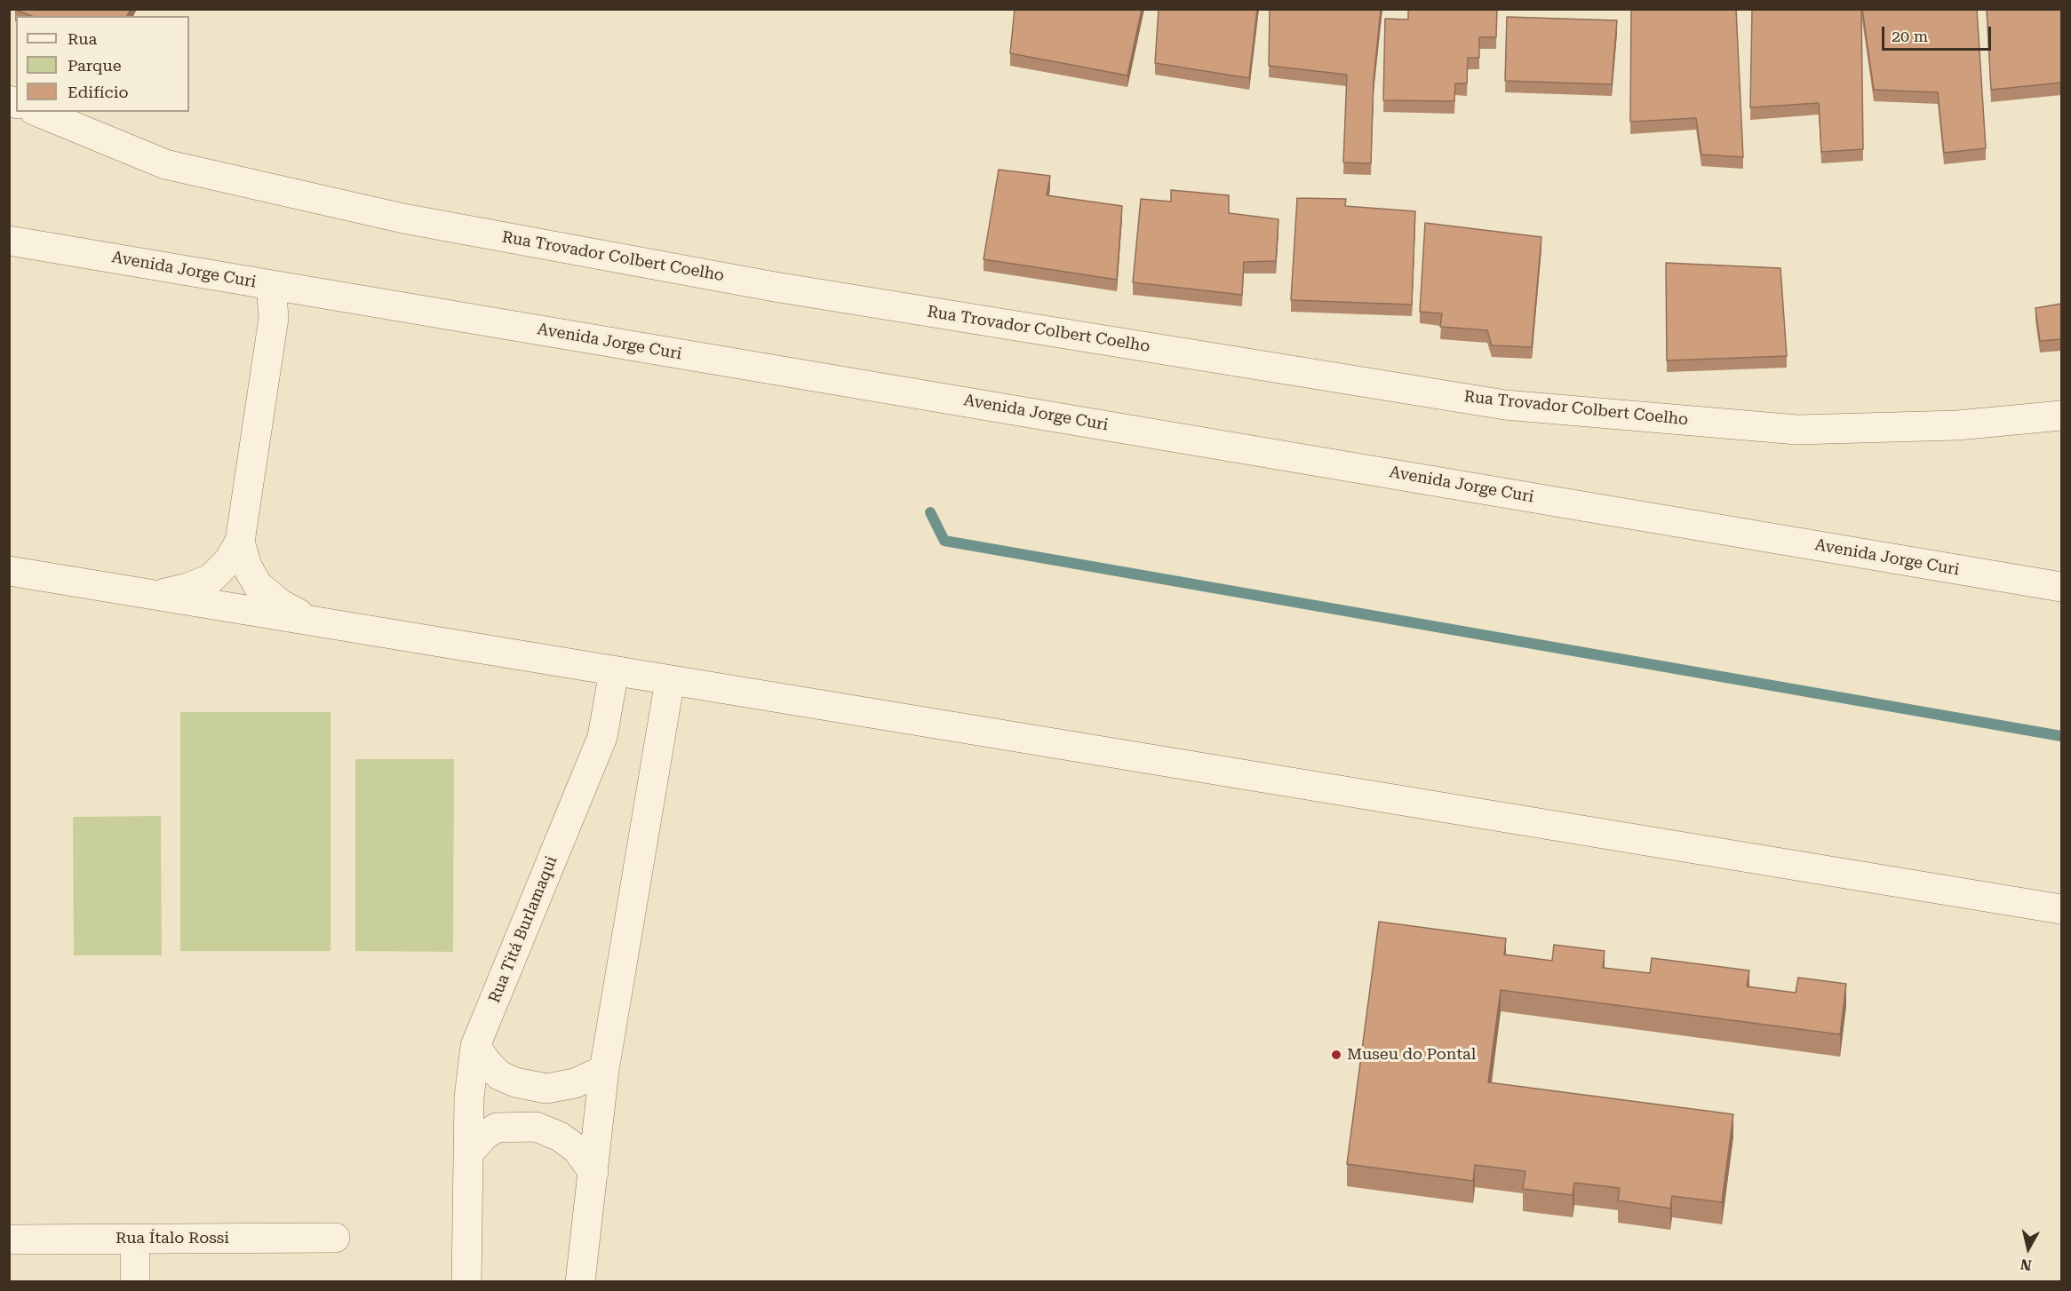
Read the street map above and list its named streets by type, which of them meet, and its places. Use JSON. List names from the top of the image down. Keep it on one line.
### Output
{"streets":{"street":["Rua Trovador Colbert Coelho","Avenida Jorge Curi","Rua Titá Burlamaqui","Rua Ítalo Rossi"]},"places":["Museu do Pontal"],"legend":["Rua","Parque","Edifício"],"scale_bar":"20 m","north":"bottom"}
